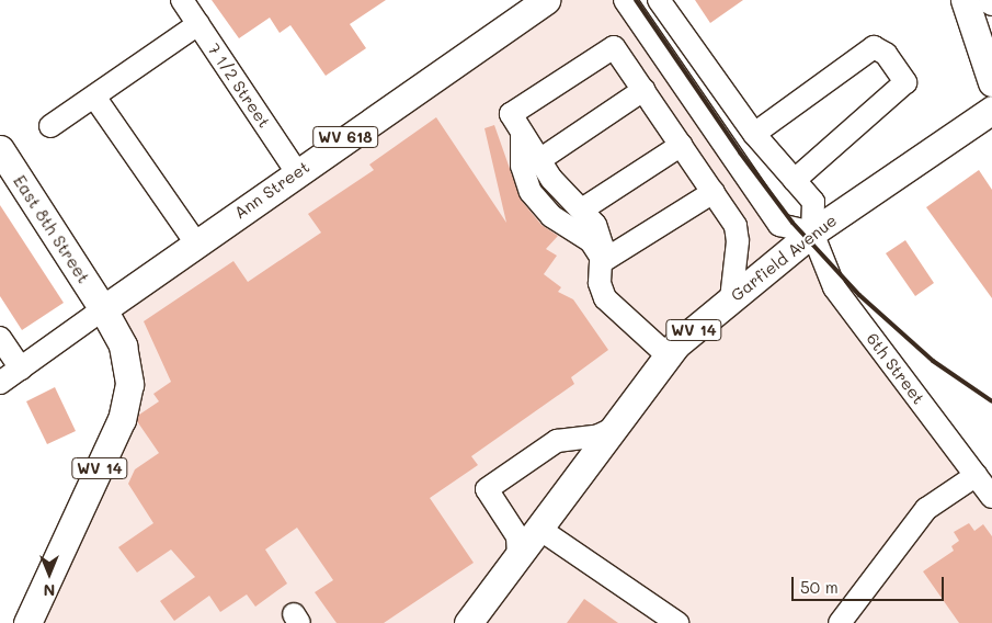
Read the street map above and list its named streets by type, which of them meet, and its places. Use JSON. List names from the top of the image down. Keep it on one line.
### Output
{"streets":{"main road":["WV 618","Ann Street","East 8th Street","Garfield Avenue","WV 14"],"street":["7 1/2 Street","6th Street"]},"crossings":[["7 1/2 Street","Ann Street"],["Ann Street","East 8th Street"],["Ann Street","WV 14"],["East 8th Street","WV 14"],["Garfield Avenue","6th Street"]],"scale_bar":"50 m","north":"bottom"}
